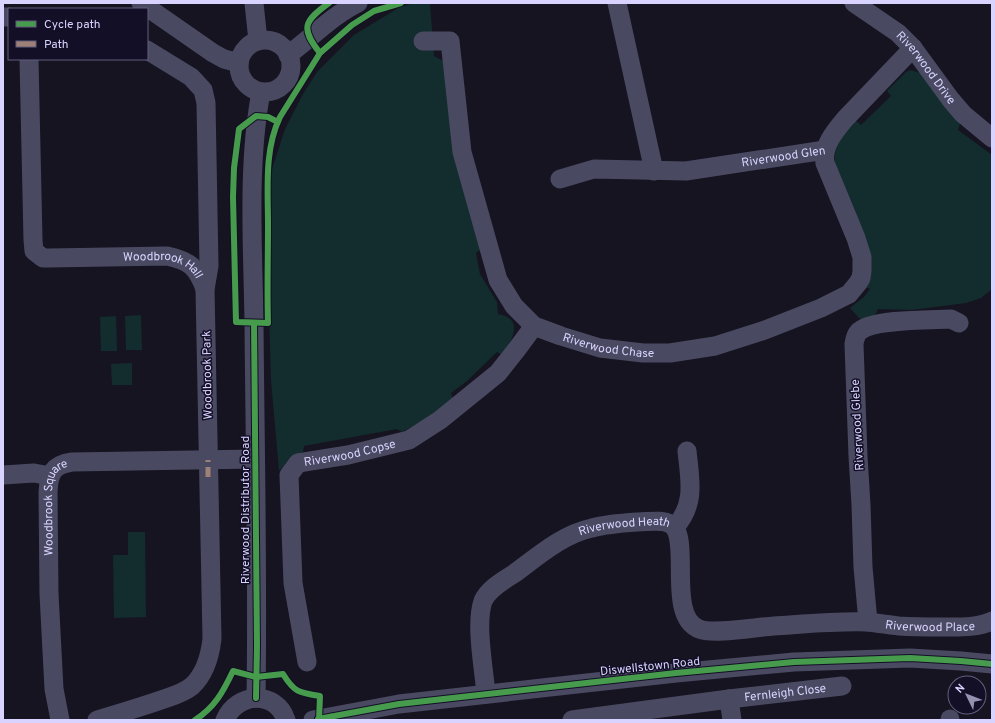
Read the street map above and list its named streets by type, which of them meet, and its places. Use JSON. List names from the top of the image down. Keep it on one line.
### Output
{"streets":{"street":["Riverwood Drive","Riverwood Glen","Woodbrook Hall","Riverwood Chase","Woodbrook Park","Riverwood Glebe","Riverwood Copse","Riverwood Distributor Road","Woodbrook Square","Riverwood Heath","Riverwood Place","Diswellstown Road","Fernleigh Close"]},"crossings":[["Riverwood Drive","Riverwood Glen"],["Riverwood Glen","Riverwood Chase"],["Woodbrook Hall","Woodbrook Park"],["Riverwood Chase","Riverwood Copse"],["Woodbrook Park","Woodbrook Square"],["Riverwood Glebe","Riverwood Heath"],["Riverwood Glebe","Riverwood Place"],["Riverwood Distributor Road","Woodbrook Square"],["Riverwood Heath","Riverwood Place"],["Riverwood Heath","Diswellstown Road"]],"legend":["Cycle path","Path"],"north":"top left"}
